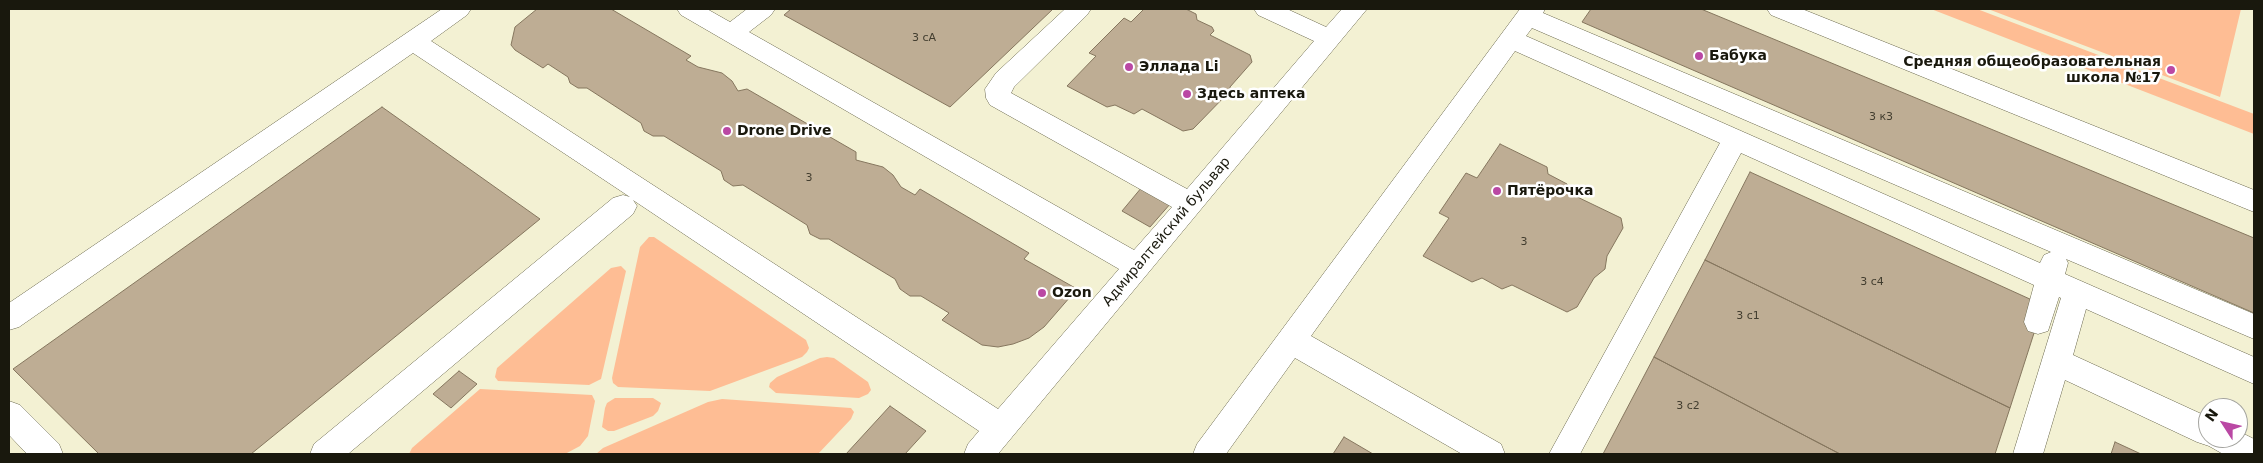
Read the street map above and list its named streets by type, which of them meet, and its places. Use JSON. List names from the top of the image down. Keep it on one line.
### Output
{"streets":{"street":["Адмиралтейский бульвар"]},"places":["Бабука","Эллада Li","Средняя общеобразовательная школа №17","Здесь аптека","Drone Drive","Пятёрочка","Ozon"],"house_numbers":["3 сА","3 к3","3","3","3 с4","3 с1","3 с2"],"north":"top left"}
